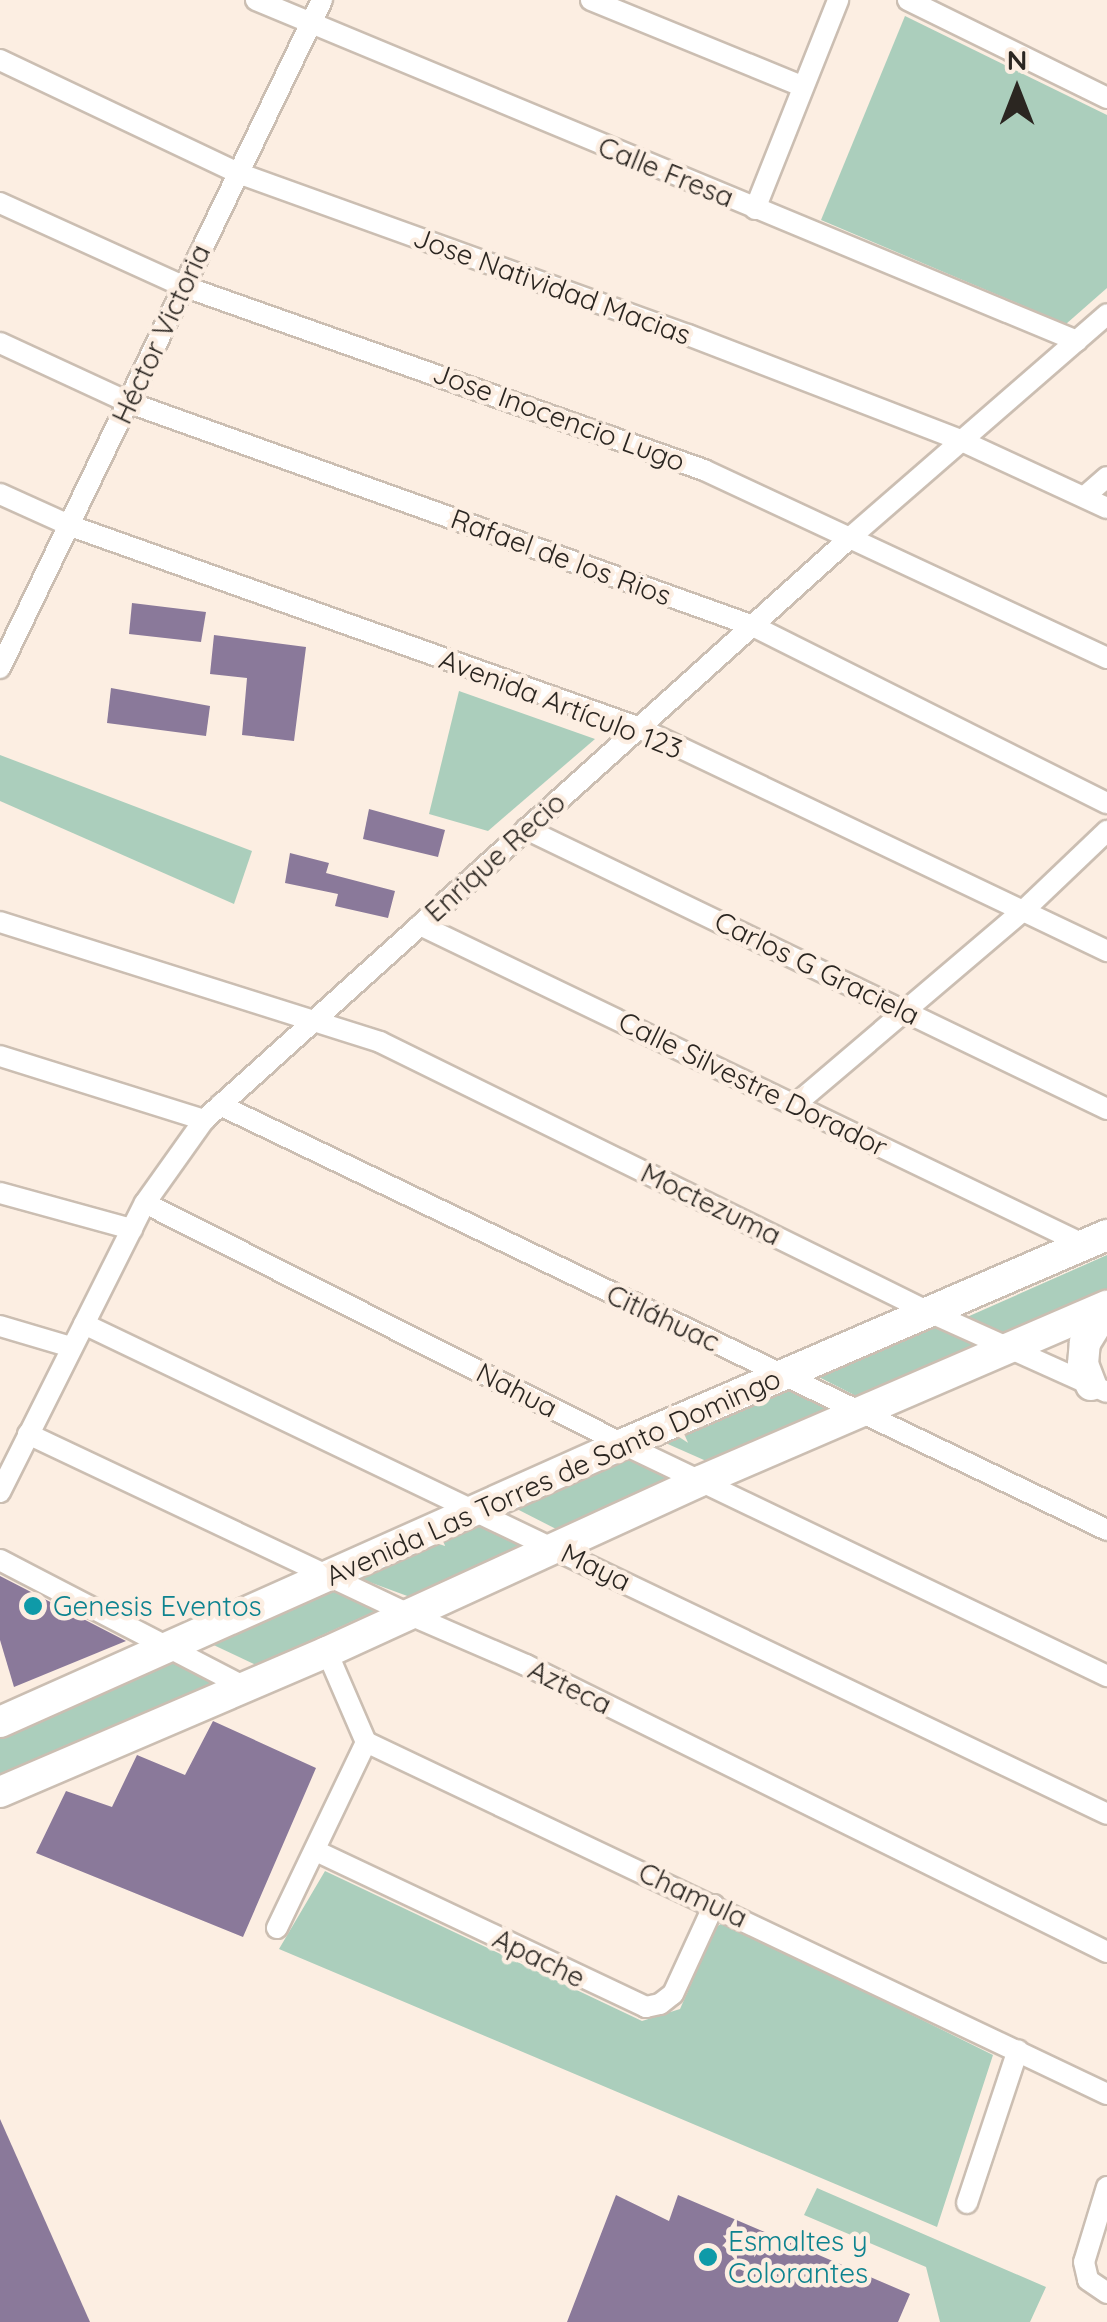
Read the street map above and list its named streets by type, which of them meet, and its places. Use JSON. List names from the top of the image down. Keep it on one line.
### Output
{"streets":{"street":["Calle Fresa","Jose Natividad Macias","Héctor Victoria","Jose Inocencio Lugo","Rafael de los Rios","Avenida Artículo 123","Enrique Recio","Carlos G Graciela","Calle Silvestre Dorador","Moctezuma","Citláhuac","Nahua","Avenida Las Torres de Santo Domingo","Maya","Azteca","Chamula","Apache"]},"crossings":[["Calle Fresa","Héctor Victoria"],["Calle Fresa","Enrique Recio"],["Jose Natividad Macias","Héctor Victoria"],["Jose Natividad Macias","Enrique Recio"],["Héctor Victoria","Jose Inocencio Lugo"],["Héctor Victoria","Rafael de los Rios"],["Héctor Victoria","Avenida Artículo 123"],["Jose Inocencio Lugo","Enrique Recio"],["Rafael de los Rios","Enrique Recio"],["Avenida Artículo 123","Enrique Recio"],["Enrique Recio","Carlos G Graciela"],["Enrique Recio","Calle Silvestre Dorador"],["Enrique Recio","Moctezuma"],["Enrique Recio","Citláhuac"],["Enrique Recio","Nahua"],["Enrique Recio","Maya"],["Enrique Recio","Azteca"],["Calle Silvestre Dorador","Avenida Las Torres de Santo Domingo"],["Moctezuma","Avenida Las Torres de Santo Domingo"],["Citláhuac","Avenida Las Torres de Santo Domingo"],["Nahua","Avenida Las Torres de Santo Domingo"],["Avenida Las Torres de Santo Domingo","Maya"],["Avenida Las Torres de Santo Domingo","Azteca"],["Chamula","Apache"]],"places":["Genesis Eventos","Esmaltes y Colorantes"],"north":"top"}
